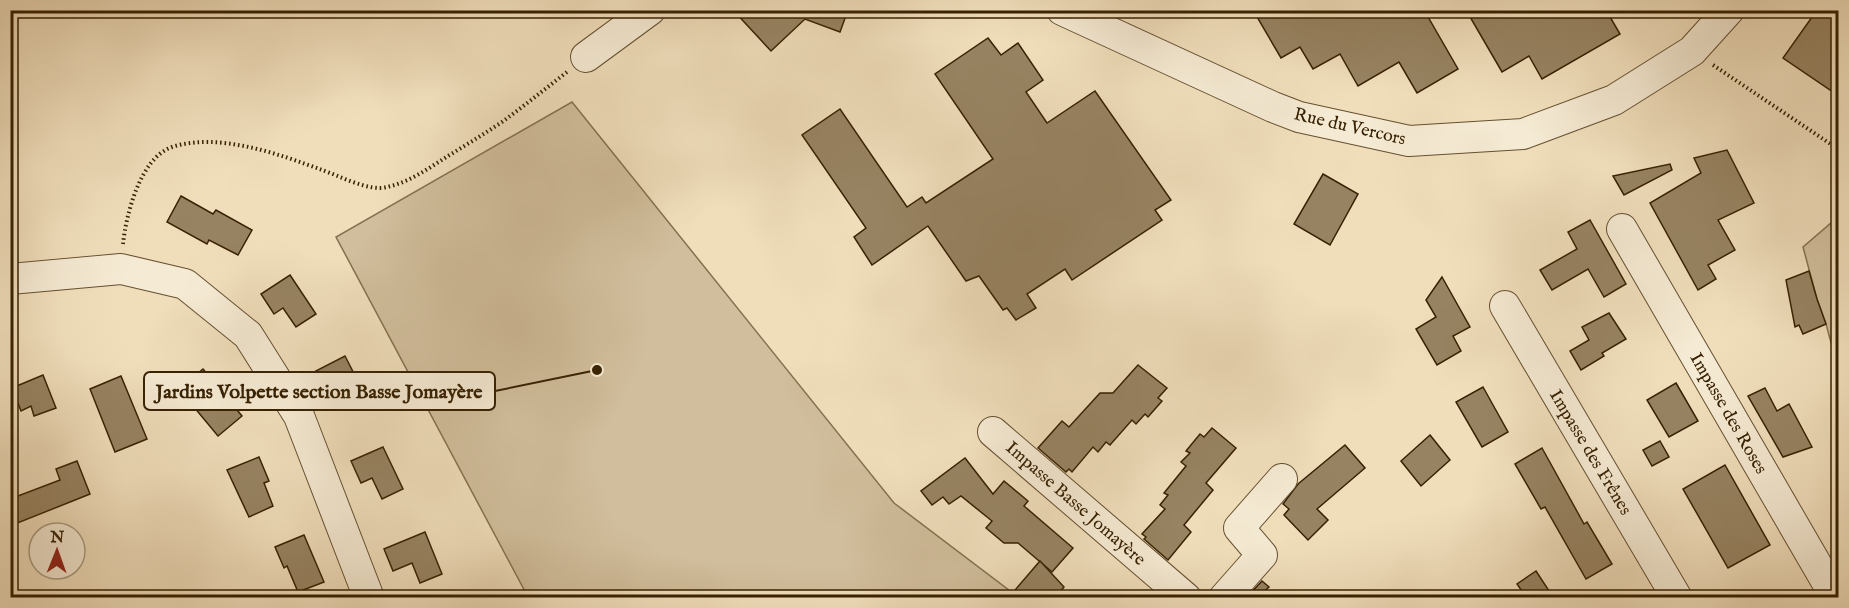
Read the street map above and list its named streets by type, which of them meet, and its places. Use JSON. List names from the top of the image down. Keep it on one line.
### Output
{"streets":{"street":["Rue du Vercors","Impasse des Roses","Impasse des Frênes","Impasse Basse Jomayère"]},"places":["Jardins Volpette section Basse Jomayère"],"north":"top"}
